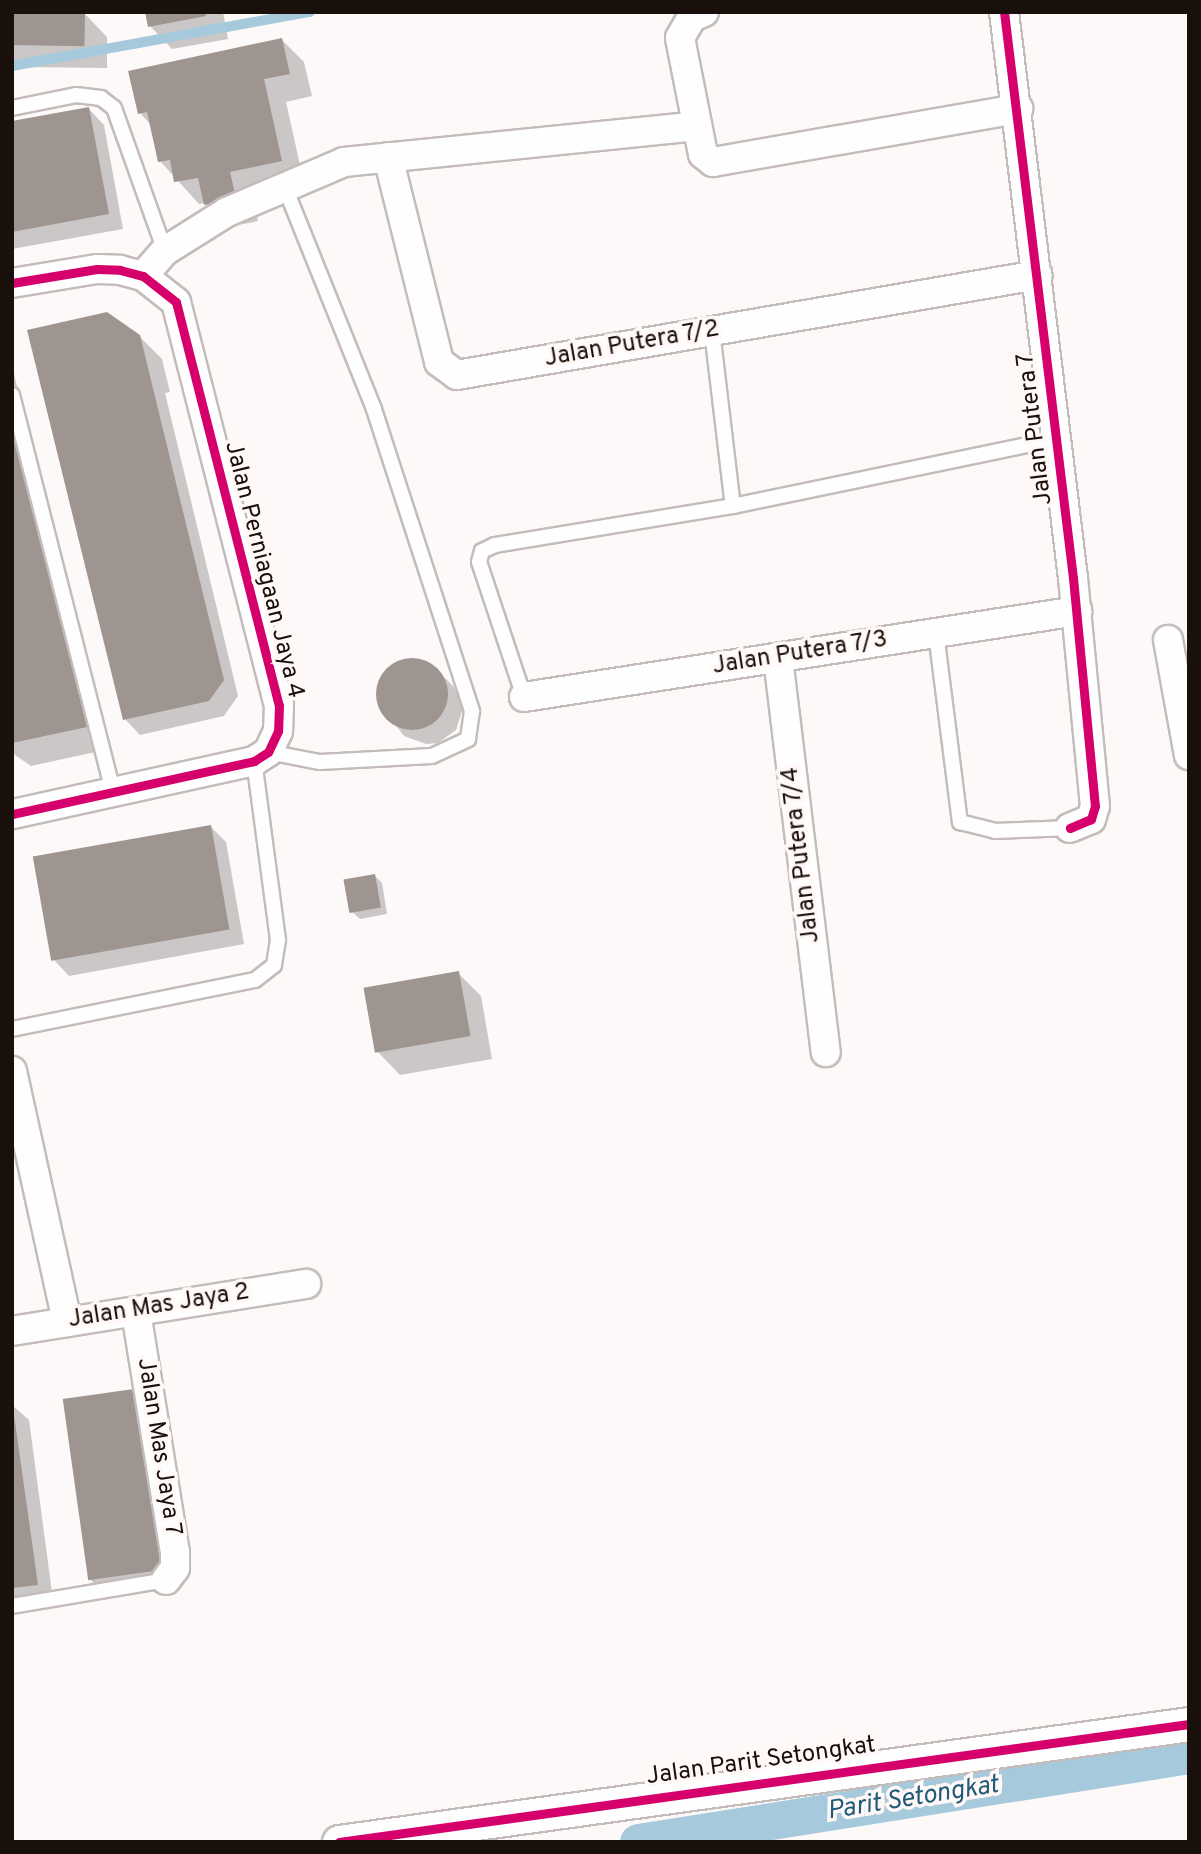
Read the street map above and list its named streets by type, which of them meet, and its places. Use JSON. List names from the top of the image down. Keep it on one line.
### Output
{"streets":{"street":["Jalan Putera 7/2","Jalan Putera 7","Jalan Perniagaan Jaya 4","Jalan Putera 7/3","Jalan Putera 7/4","Jalan Mas Jaya 2","Jalan Mas Jaya 7","Jalan Parit Setongkat"]},"crossings":[["Jalan Putera 7/2","Jalan Putera 7"],["Jalan Putera 7","Jalan Putera 7/3"],["Jalan Putera 7/3","Jalan Putera 7/4"],["Jalan Mas Jaya 2","Jalan Mas Jaya 7"]],"water":["Parit Setongkat"]}
